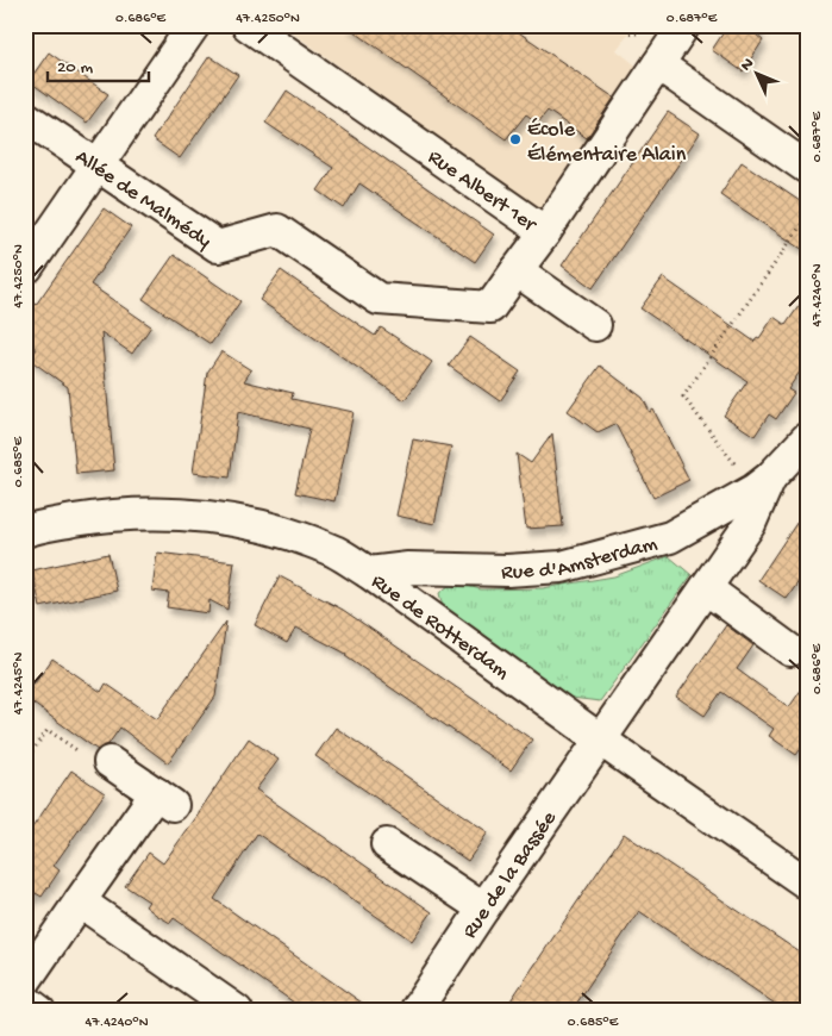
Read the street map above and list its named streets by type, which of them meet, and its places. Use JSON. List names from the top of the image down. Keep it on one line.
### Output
{"streets":{"street":["Rue Albert 1er","Allée de Malmédy","Rue d'Amsterdam","Rue de Rotterdam","Rue de la Bassée"]},"crossings":[["Rue Albert 1er","Allée de Malmédy"],["Rue d'Amsterdam","Rue de Rotterdam"],["Rue d'Amsterdam","Rue de la Bassée"],["Rue de Rotterdam","Rue de la Bassée"]],"places":["École Élémentaire Alain"],"scale_bar":"20 m","north":"top left","coordinates":["0.686°E","47.4250°N","0.687°E","47.4240°N","0.685°E","47.4245°N"]}
